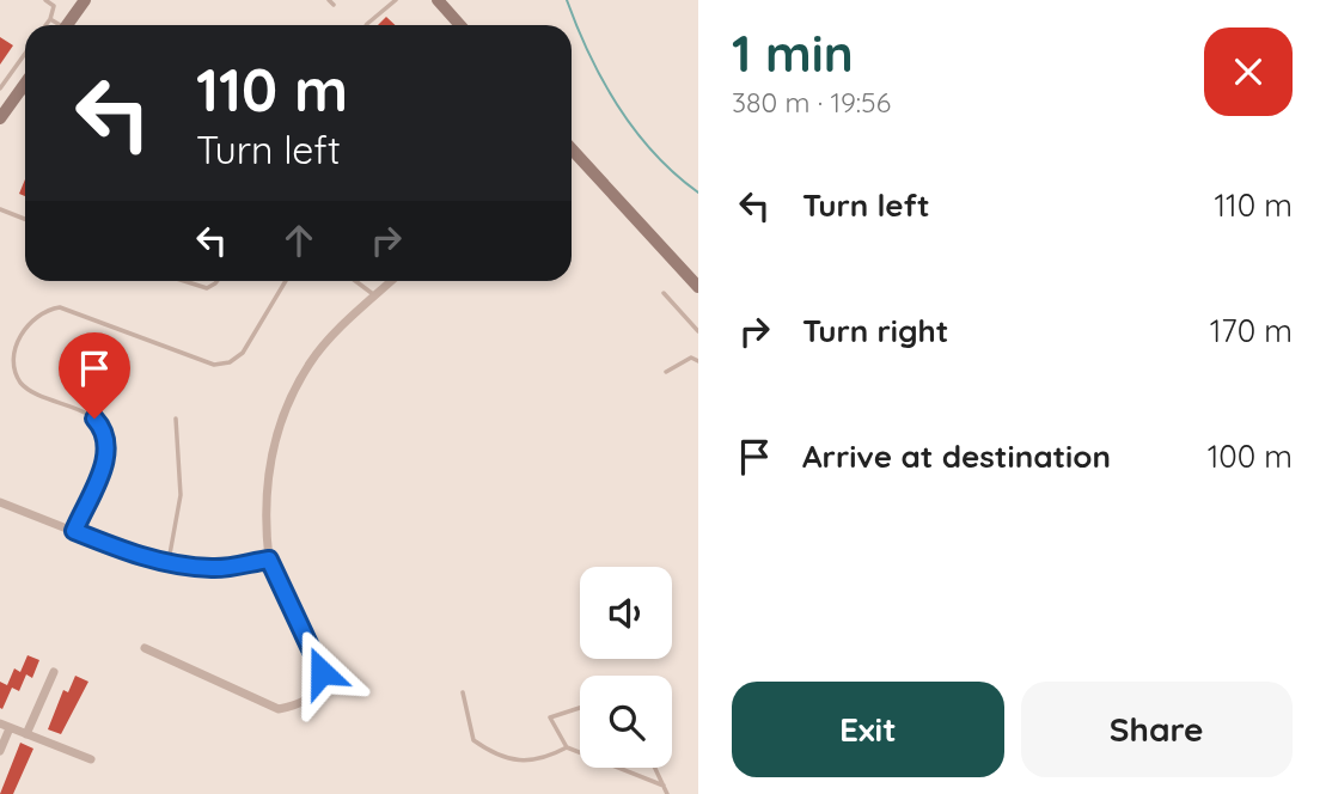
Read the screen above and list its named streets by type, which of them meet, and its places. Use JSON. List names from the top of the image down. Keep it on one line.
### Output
{"page":{"heading":["1 min","380 m · 19:56"],"turn":["110 m","Turn left"],"list":[{"name":"Turn left","value":"110 m"},{"name":"Turn right","value":"170 m"},{"name":"Arrive at destination","value":"100 m"}],"buttons":["Exit","Share"]}}
